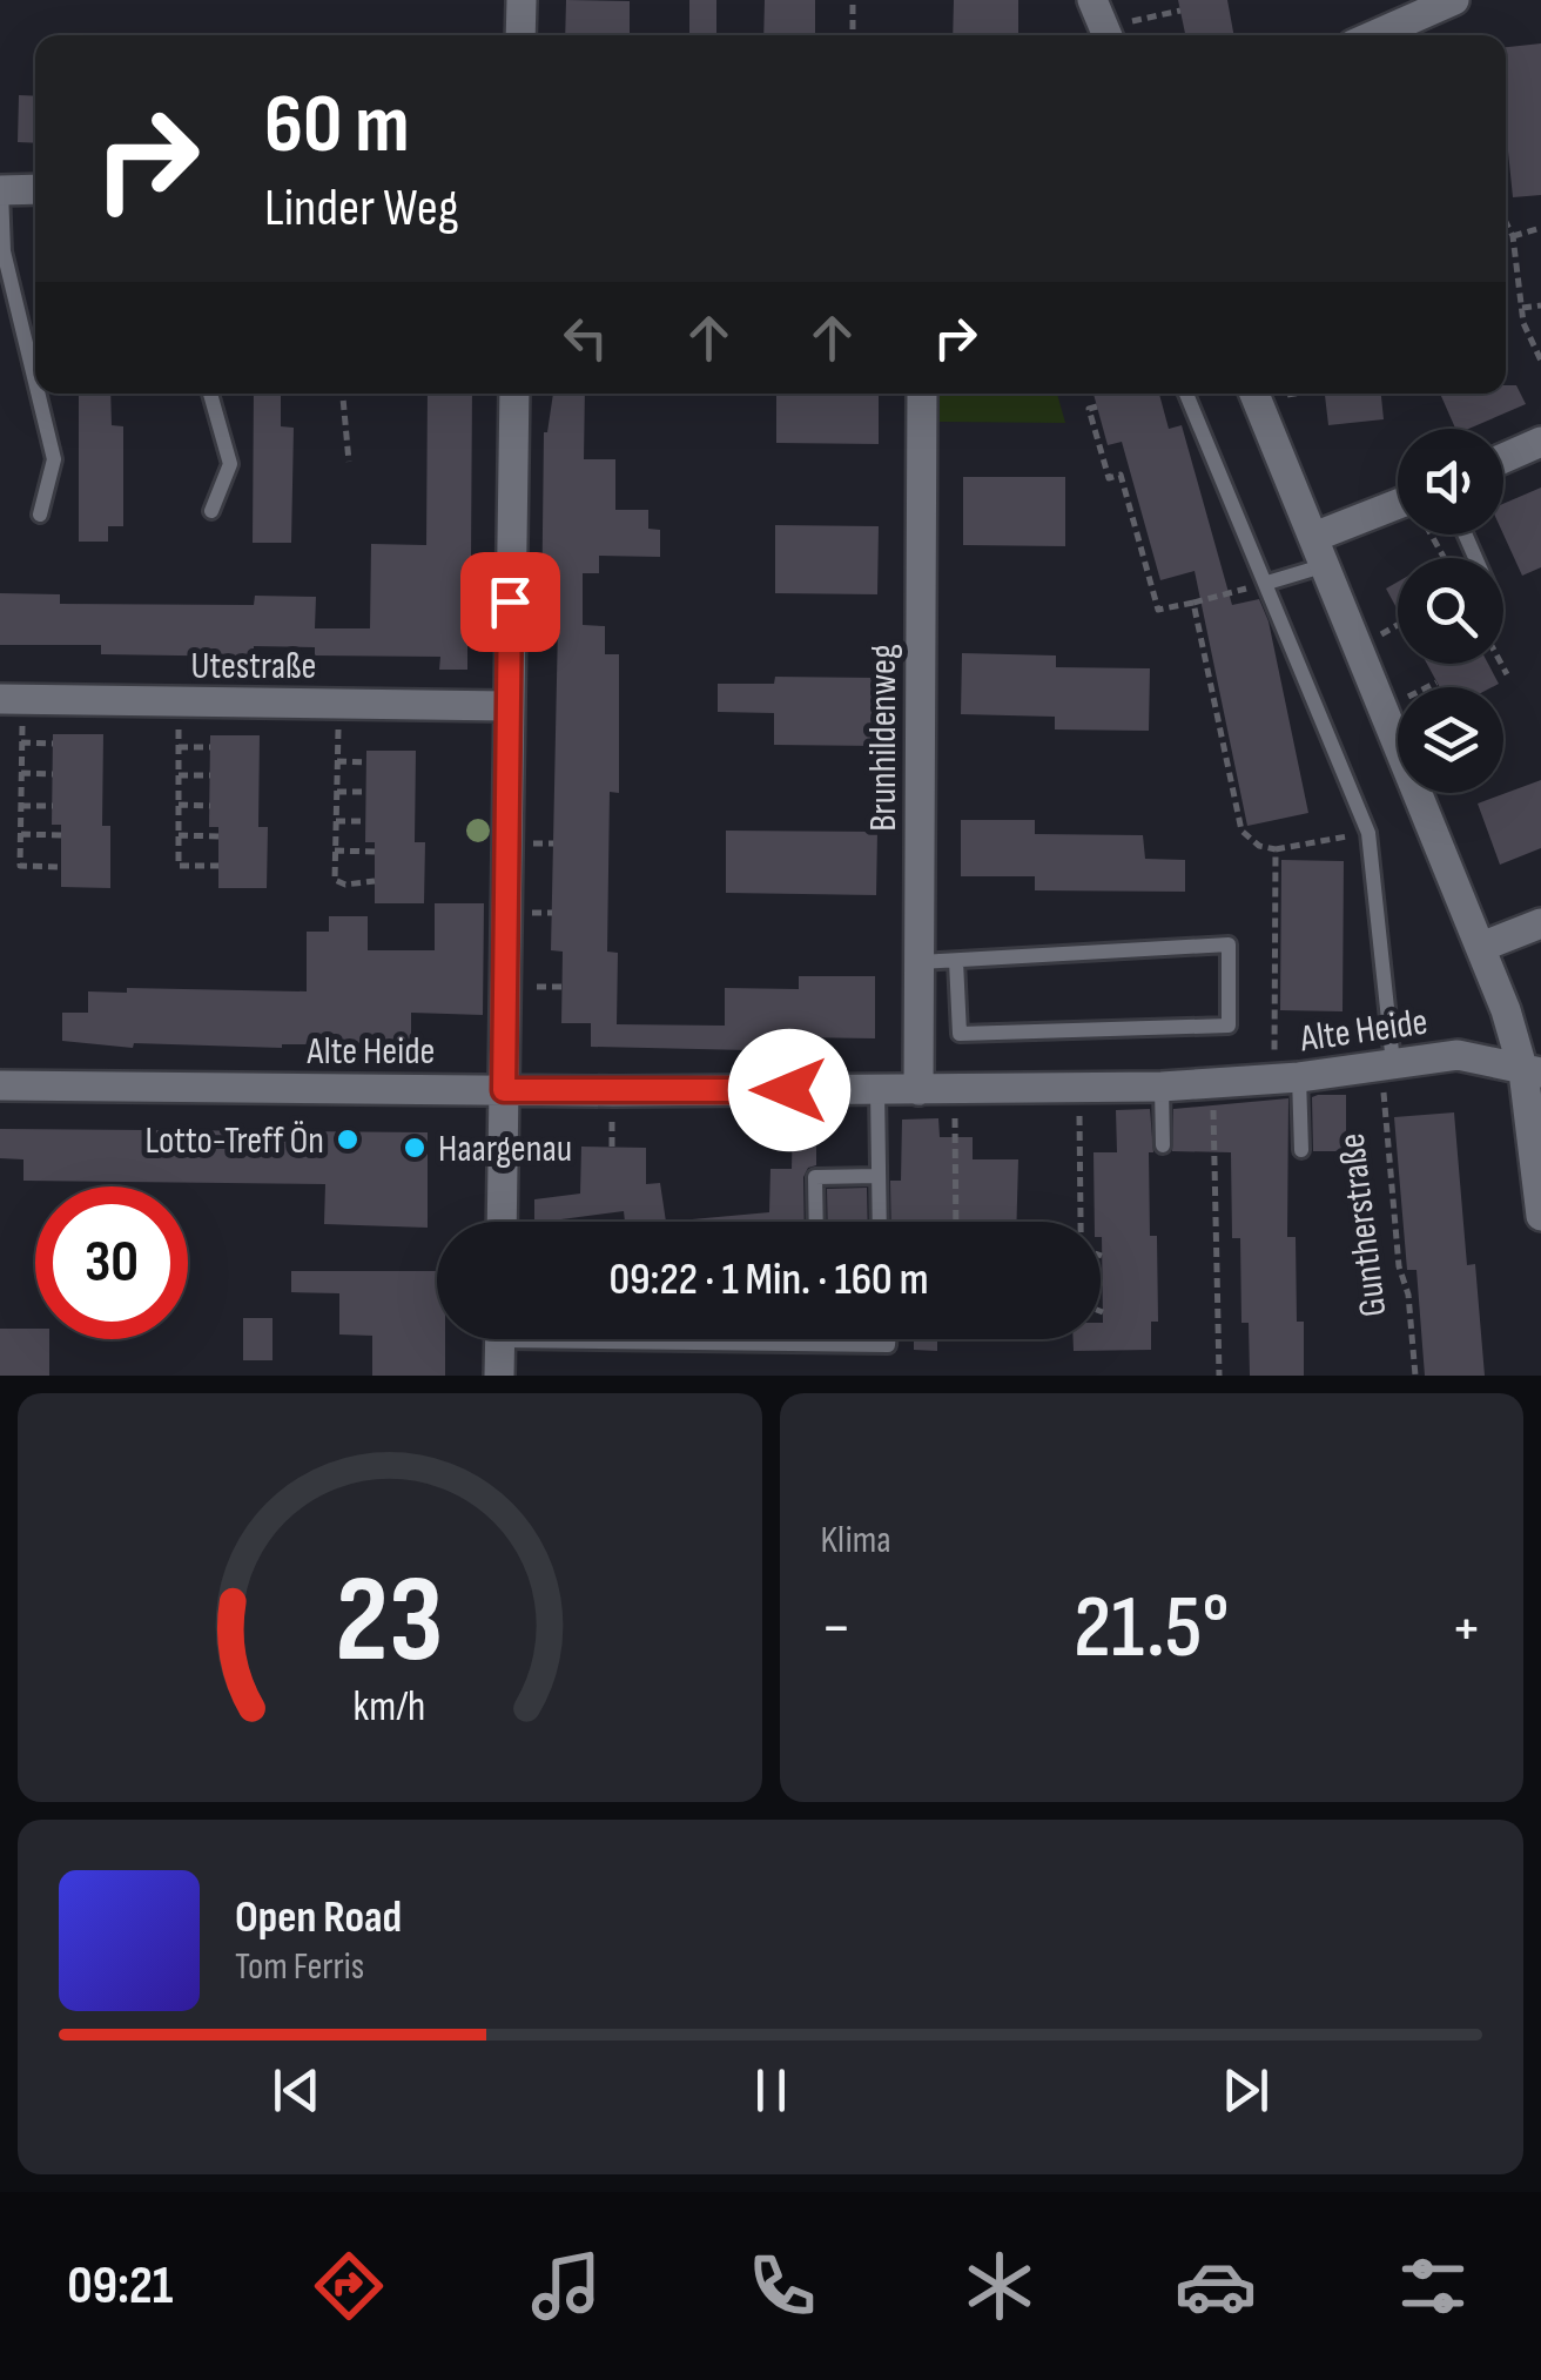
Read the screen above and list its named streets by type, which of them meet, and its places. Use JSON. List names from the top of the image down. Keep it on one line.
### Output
{"streets":{"street":["Utestraße","Brunhildenweg","Alte Heide"],"path":["Guntherstraße"]},"crossings":[["Brunhildenweg","Alte Heide"],["Alte Heide","Guntherstraße"]],"places":["Lotto-Treff Ön","Haargenau"],"page":{"turn":["60 m","Linder Weg"],"limit":"30","trip":"09:22 · 1 Min. · 160 m","tile":"Klima","heat":["−","21.5°","+"],"song":["Open Road","Tom Ferris"],"tabs":"09:21","gauge":["23","km/h"]}}
